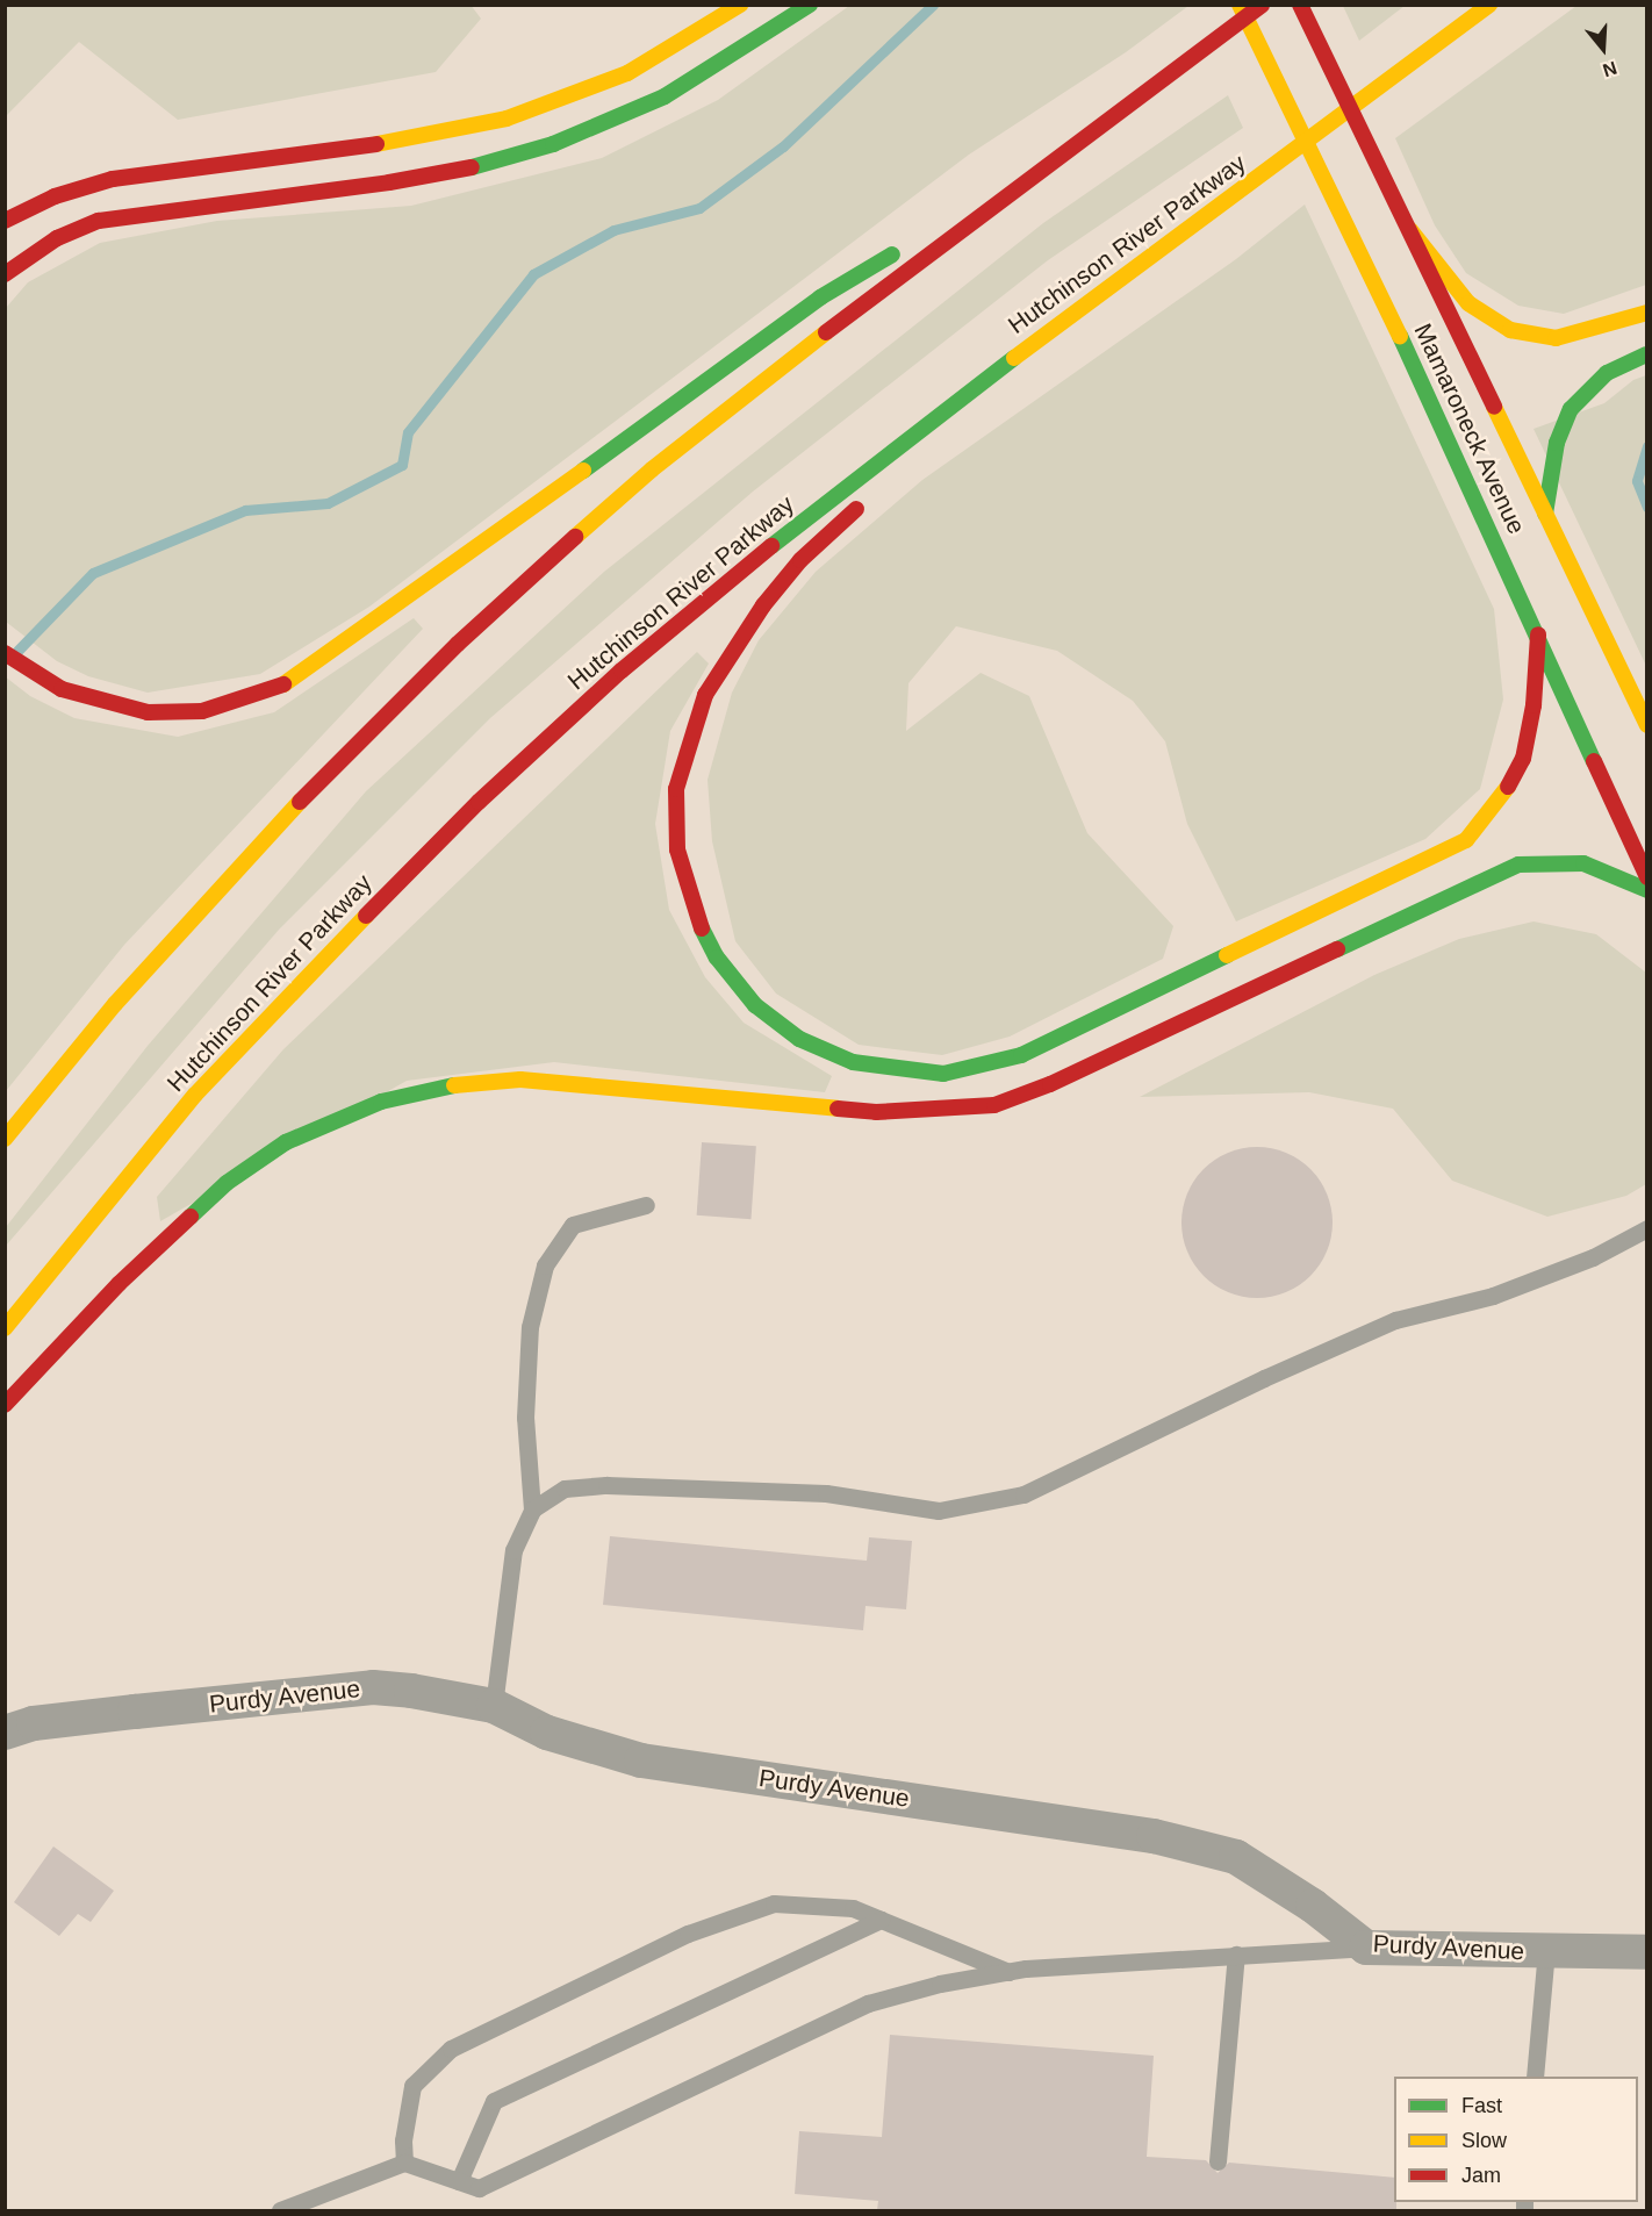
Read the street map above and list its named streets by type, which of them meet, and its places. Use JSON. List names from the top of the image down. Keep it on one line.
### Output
{"streets":{"main road":["Hutchinson River Parkway","Mamaroneck Avenue"],"street":["Purdy Avenue"]},"legend":["Fast","Slow","Jam"],"north":"bottom"}
